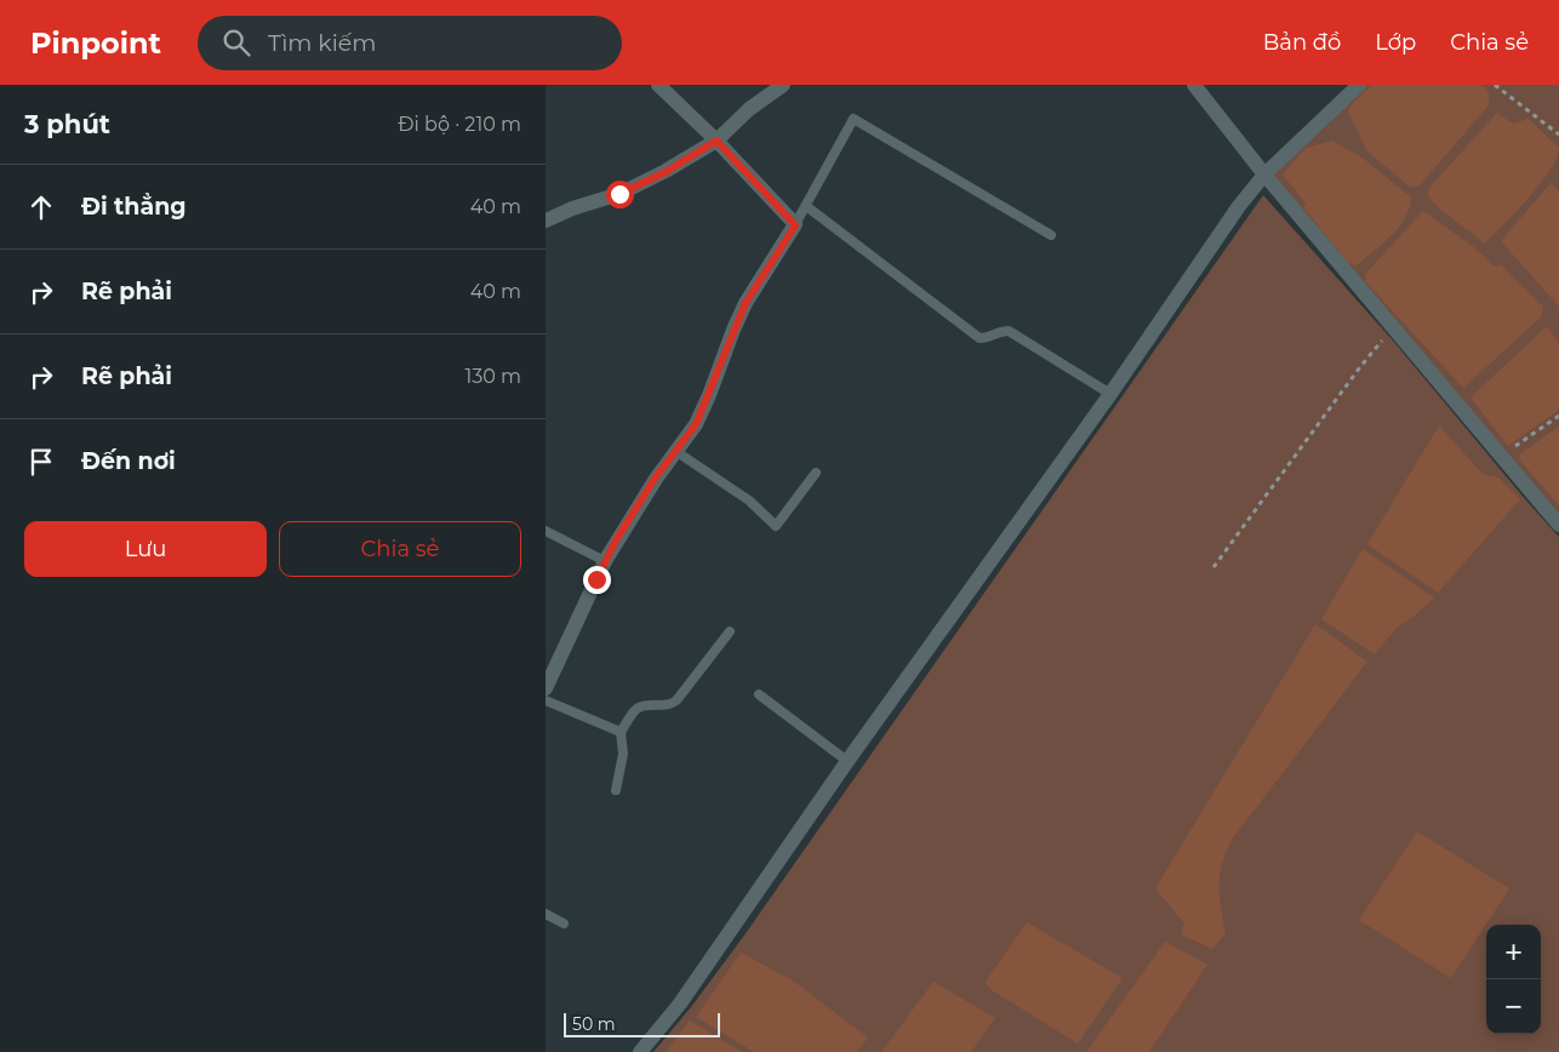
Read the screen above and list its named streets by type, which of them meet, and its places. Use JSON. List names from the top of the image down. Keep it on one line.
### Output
{"scale_bar":"50 m","page":{"header":"Pinpoint","search":"Tìm kiếm","nav":["Bản đồ","Lớp","Chia sẻ"],"heading":["3 phút","Đi bộ · 210 m"],"list":[["Đi thẳng","40 m"],["Rẽ phải","40 m"],["Rẽ phải","130 m"],"Đến nơi"],"buttons":["Lưu","Chia sẻ"],"map_buttons":["+","−"],"scale":"50 m"}}
